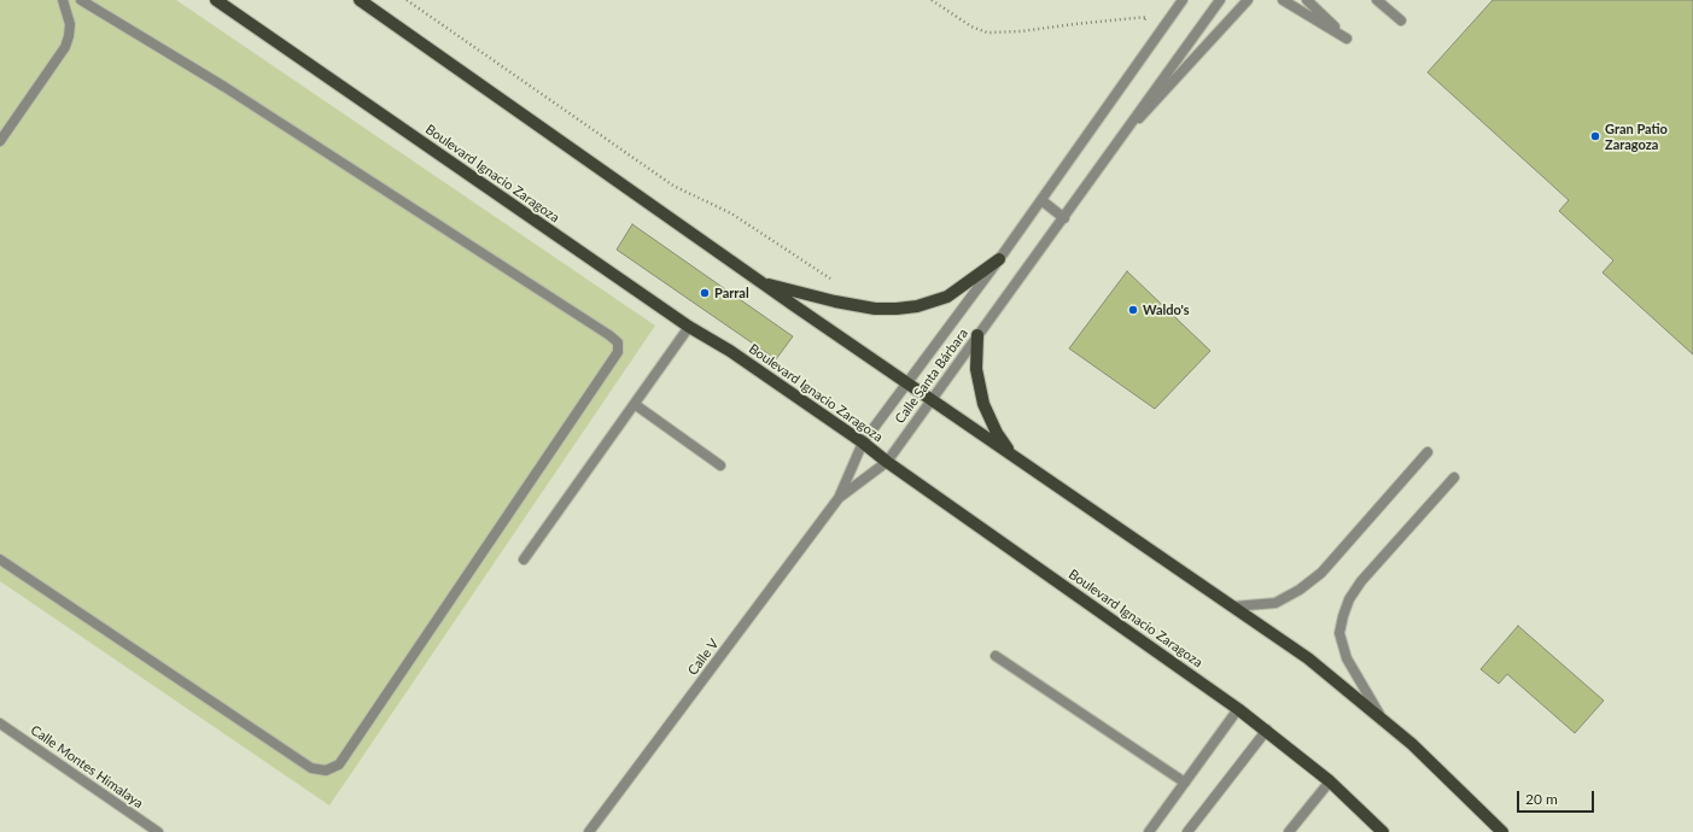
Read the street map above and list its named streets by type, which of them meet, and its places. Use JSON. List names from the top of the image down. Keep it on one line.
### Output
{"streets":{"main road":["Boulevard Ignacio Zaragoza"],"street":["Calle Santa Bárbara","Calle V","Calle Montes Himalaya"]},"crossings":[["Boulevard Ignacio Zaragoza","Calle Santa Bárbara"],["Calle Santa Bárbara","Calle V"]],"places":["Gran Patio Zaragoza","Parral","Waldo's"],"scale_bar":"20 m"}
